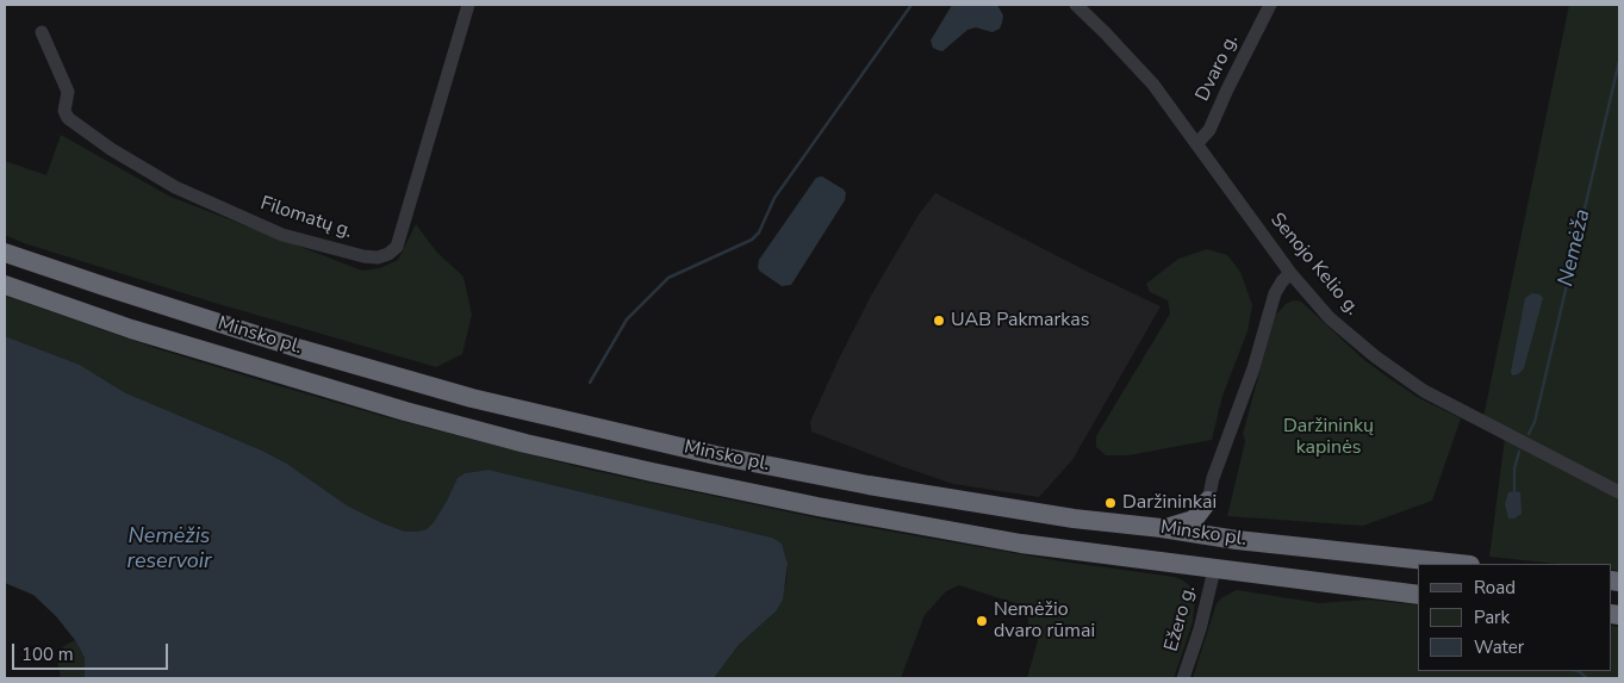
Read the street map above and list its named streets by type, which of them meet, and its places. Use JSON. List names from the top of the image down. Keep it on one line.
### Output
{"streets":{"highway":["Minsko pl."],"street":["Dvaro g.","Filomatų g.","Senojo Kelio g.","Ežero g."]},"crossings":[["Dvaro g.","Senojo Kelio g."],["Minsko pl.","Ežero g."]],"water":["Nemėža","Nemėžis reservoir"],"parks":["Daržininkų kapinės"],"places":["UAB Pakmarkas","Daržininkai","Nemėžio dvaro rūmai"],"legend":["Road","Park","Water"],"scale_bar":"100 m"}
